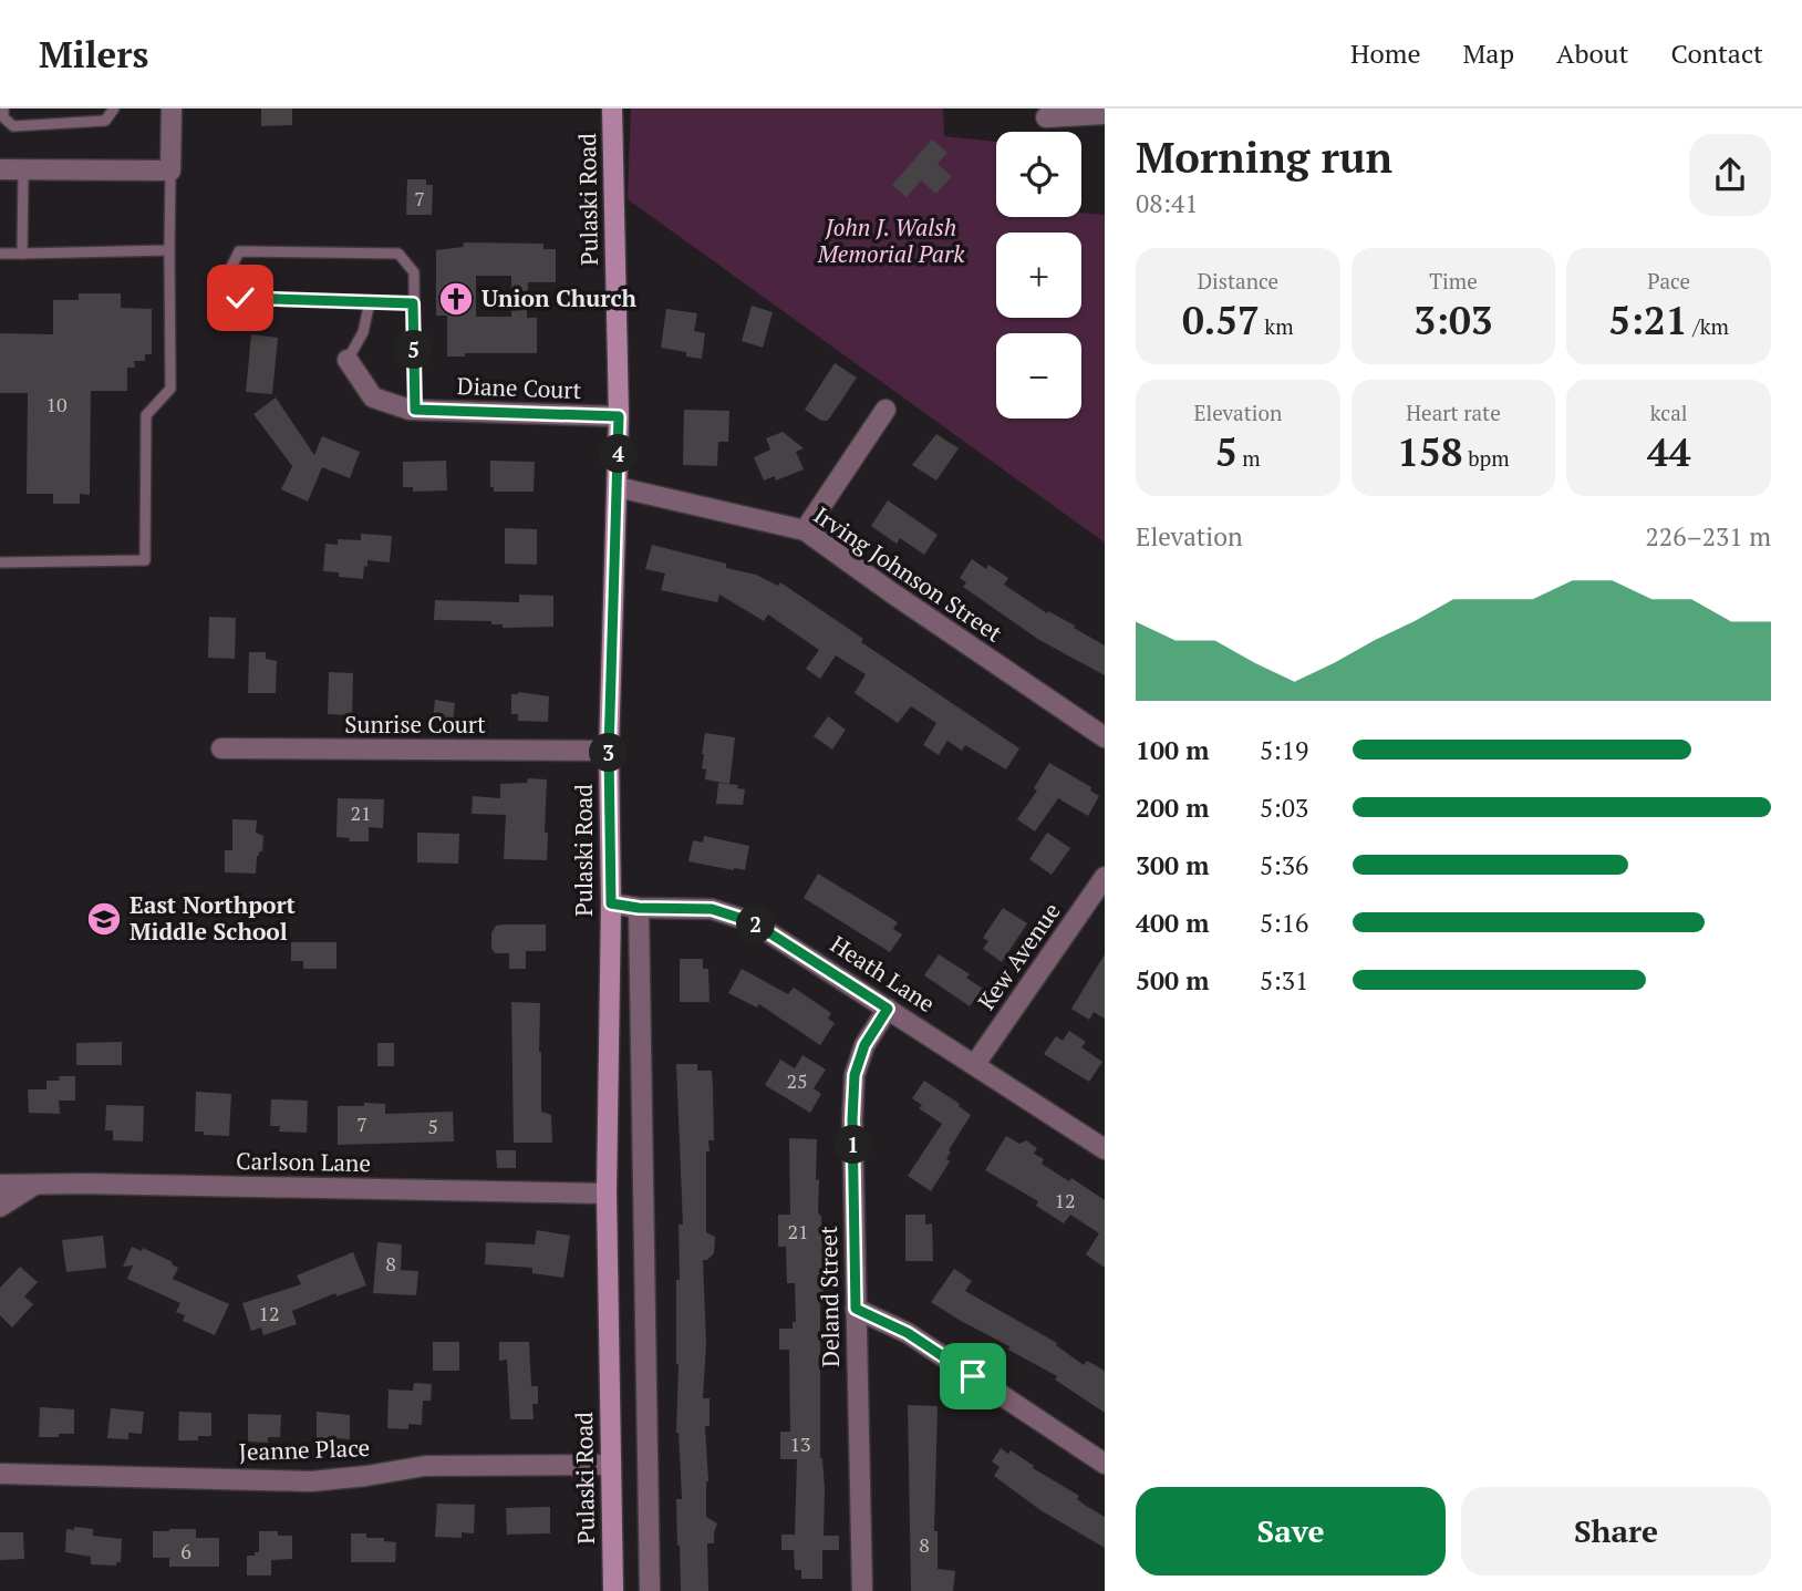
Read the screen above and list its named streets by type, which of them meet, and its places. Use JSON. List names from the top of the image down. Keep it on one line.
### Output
{"streets":{"main road":["Pulaski Road"],"street":["Diane Court","Irving Johnson Street","Sunrise Court","Kew Avenue","Heath Lane","Carlson Lane","Deland Street","Jeanne Place"]},"crossings":[["Pulaski Road","Diane Court"],["Pulaski Road","Irving Johnson Street"],["Pulaski Road","Sunrise Court"],["Pulaski Road","Heath Lane"],["Pulaski Road","Carlson Lane"],["Pulaski Road","Jeanne Place"],["Kew Avenue","Heath Lane"],["Heath Lane","Deland Street"]],"parks":["John J. Walsh Memorial Park"],"places":{"church":["Union Church"],"school or university":["East Northport Middle School"]},"house_numbers":["7","10","21","25","7","5","12","21","8","12","13","8","6"],"page":{"header":"Milers","nav":["Home","Map","About","Contact"],"heading":["Morning run","08:41"],"map_buttons":["+","−"],"stats":[["Distance","0.57 km"],["Time","3:03"],["Pace","5:21 /km"],["Elevation","5 m"],["Heart rate","158 bpm"],["kcal","44"]],"pins":["5","4","3","2","1"],"chart":["Elevation","226–231 m"],"list":[{"name":"100 m","note":"5:19"},{"name":"200 m","note":"5:03"},{"name":"300 m","note":"5:36"},{"name":"400 m","note":"5:16"},{"name":"500 m","note":"5:31"}],"buttons":["Save","Share"]}}
